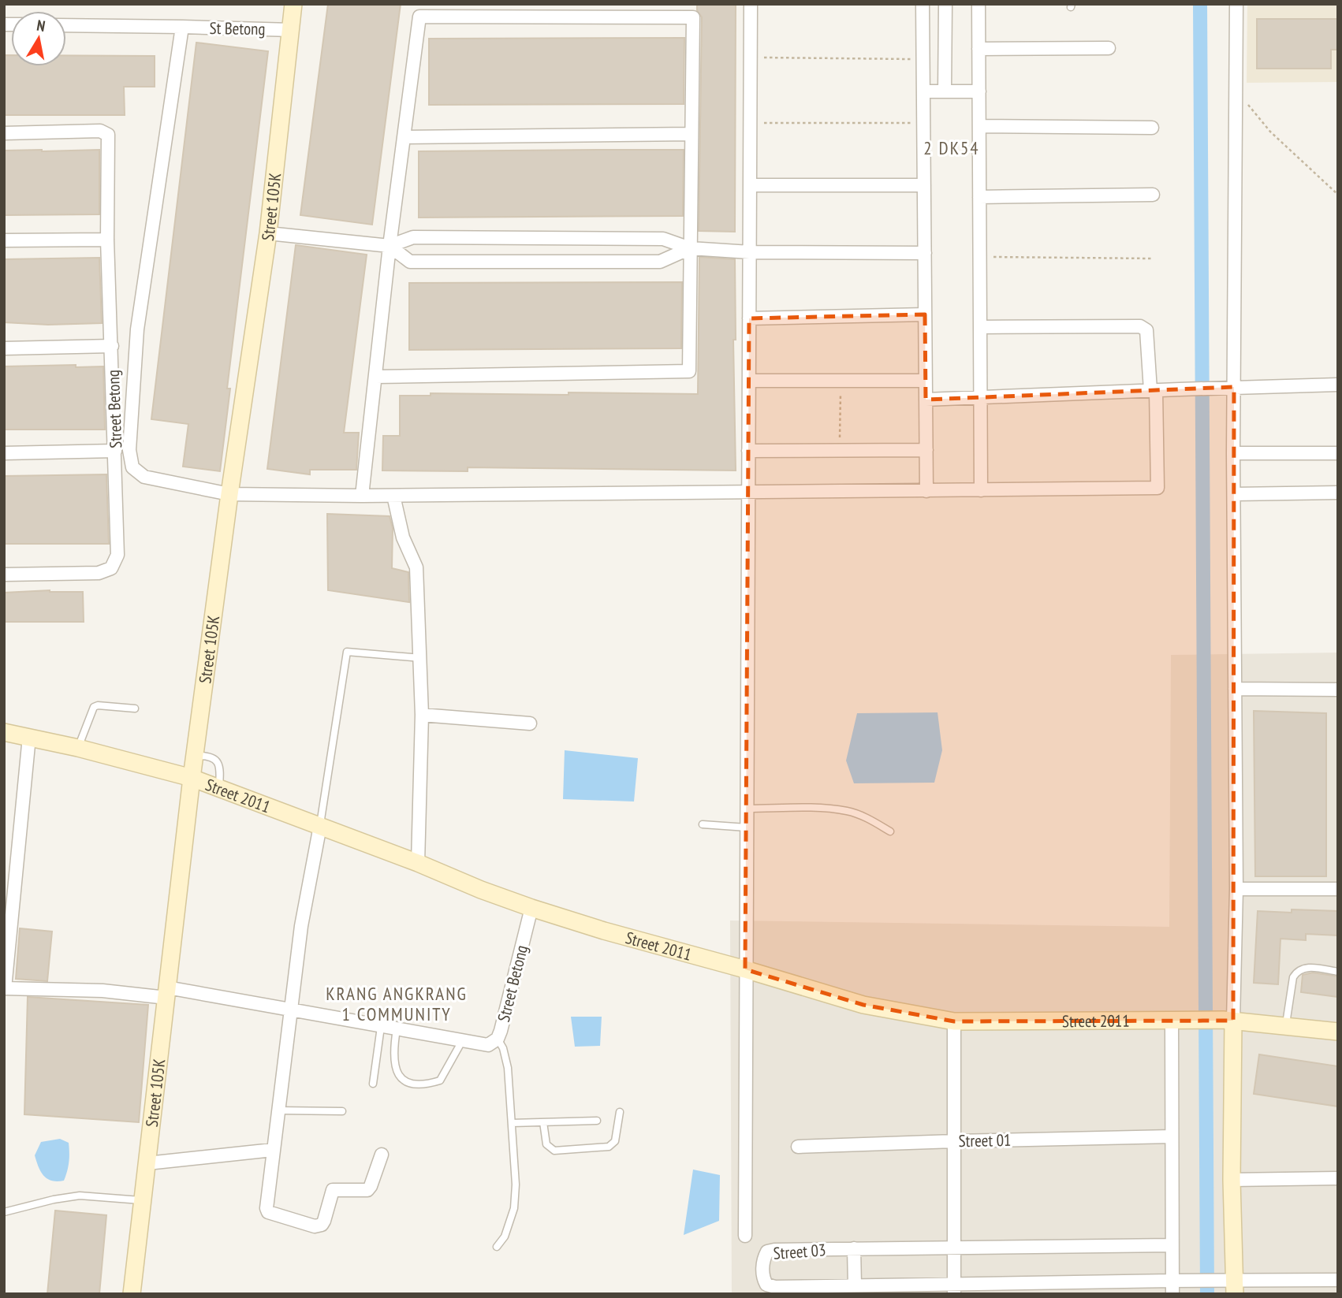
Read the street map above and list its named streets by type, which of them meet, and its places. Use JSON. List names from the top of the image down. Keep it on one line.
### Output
{"streets":{"main road":["Street 105K","Street 2011"],"street":["St Betong","Street Betong","Street 01","Street 03"]},"crossings":[["St Betong","Street 105K"],["Street 105K","Street Betong"],["Street 105K","Street 2011"],["Street Betong","Street 2011"]],"districts":["2 DK54","KRANG ANGKRANG 1 COMMUNITY"],"north":"top"}
